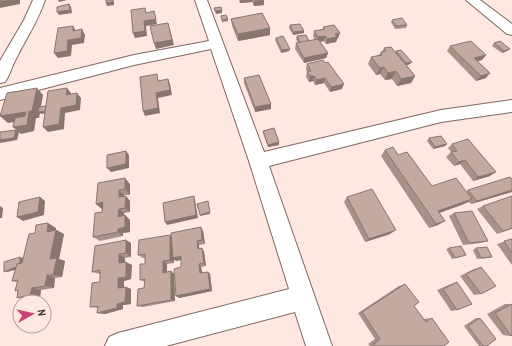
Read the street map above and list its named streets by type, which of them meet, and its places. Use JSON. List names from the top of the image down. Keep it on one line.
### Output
{"north":"right"}
